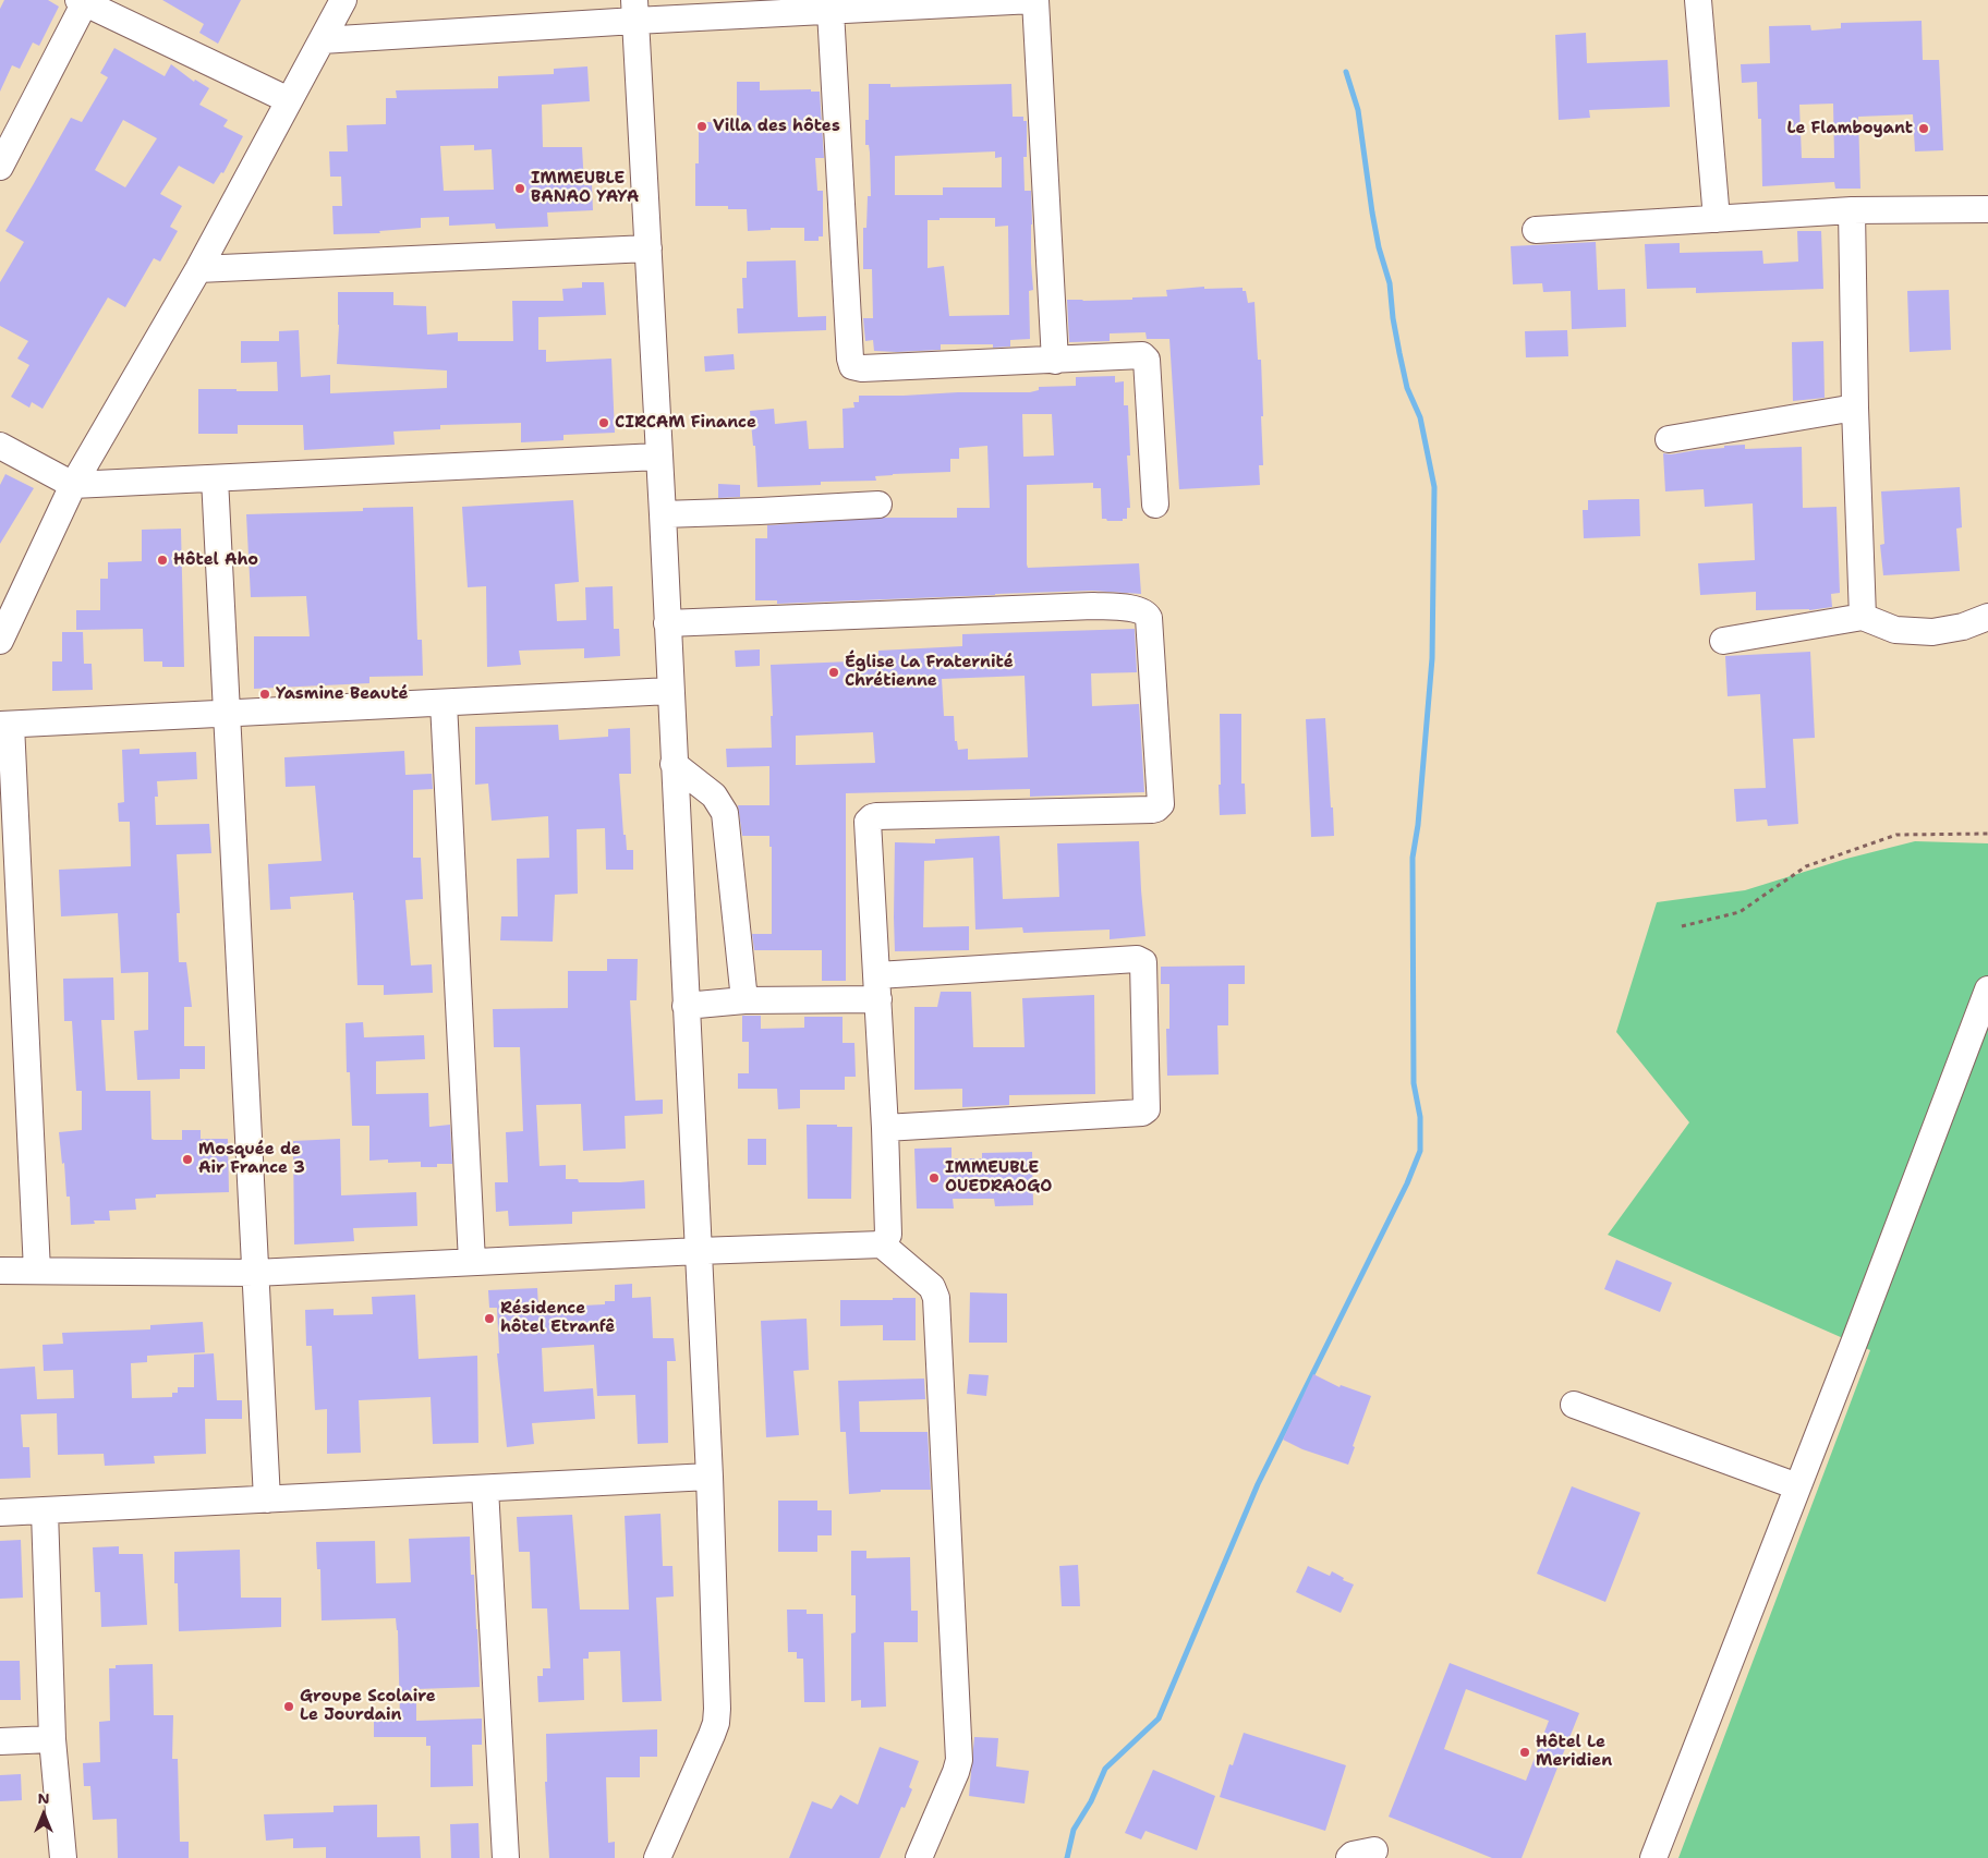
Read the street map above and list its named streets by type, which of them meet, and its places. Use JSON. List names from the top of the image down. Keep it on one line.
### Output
{"places":["Villa des hôtes","Le Flamboyant","IMMEUBLE BANAO YAYA","CIRCAM Finance","Hôtel Aho","Église La Fraternité Chrétienne","Yasmine Beauté","Mosquée de Air France 3","IMMEUBLE OUEDRAOGO","Résidence hôtel Etranfê","Groupe Scolaire Le Jourdain","Hôtel Le Meridien"],"north":"top"}
